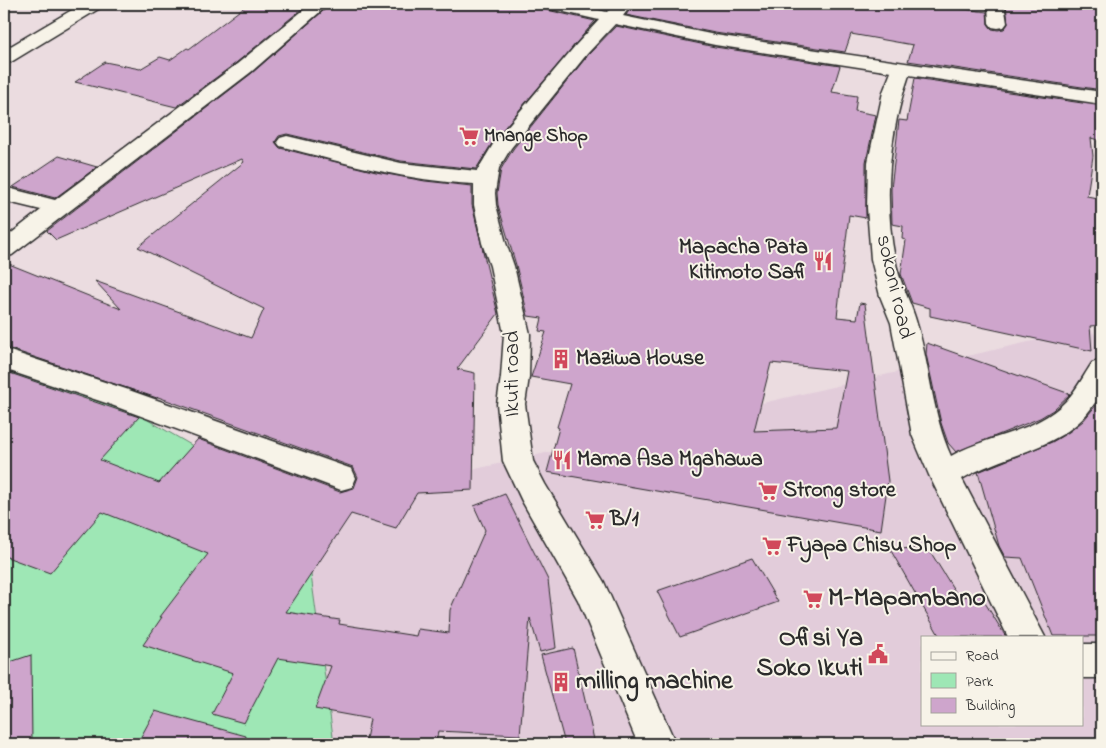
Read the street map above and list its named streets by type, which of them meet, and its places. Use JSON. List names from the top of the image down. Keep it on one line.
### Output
{"streets":{"street":["sokoni road","Ikuti road"]},"places":{"supermarket":["Mnange Shop","Strong store","B/1","Fyapa Chisu Shop","M-Mapambano"],"restaurant":["Mapacha Pata Kitimoto Safi","Mama Asa Mgahawa"],"building":["Maziwa House","milling machine"],"public building":["Ofisi Ya Soko Ikuti"]},"legend":["Road","Park","Building"]}
